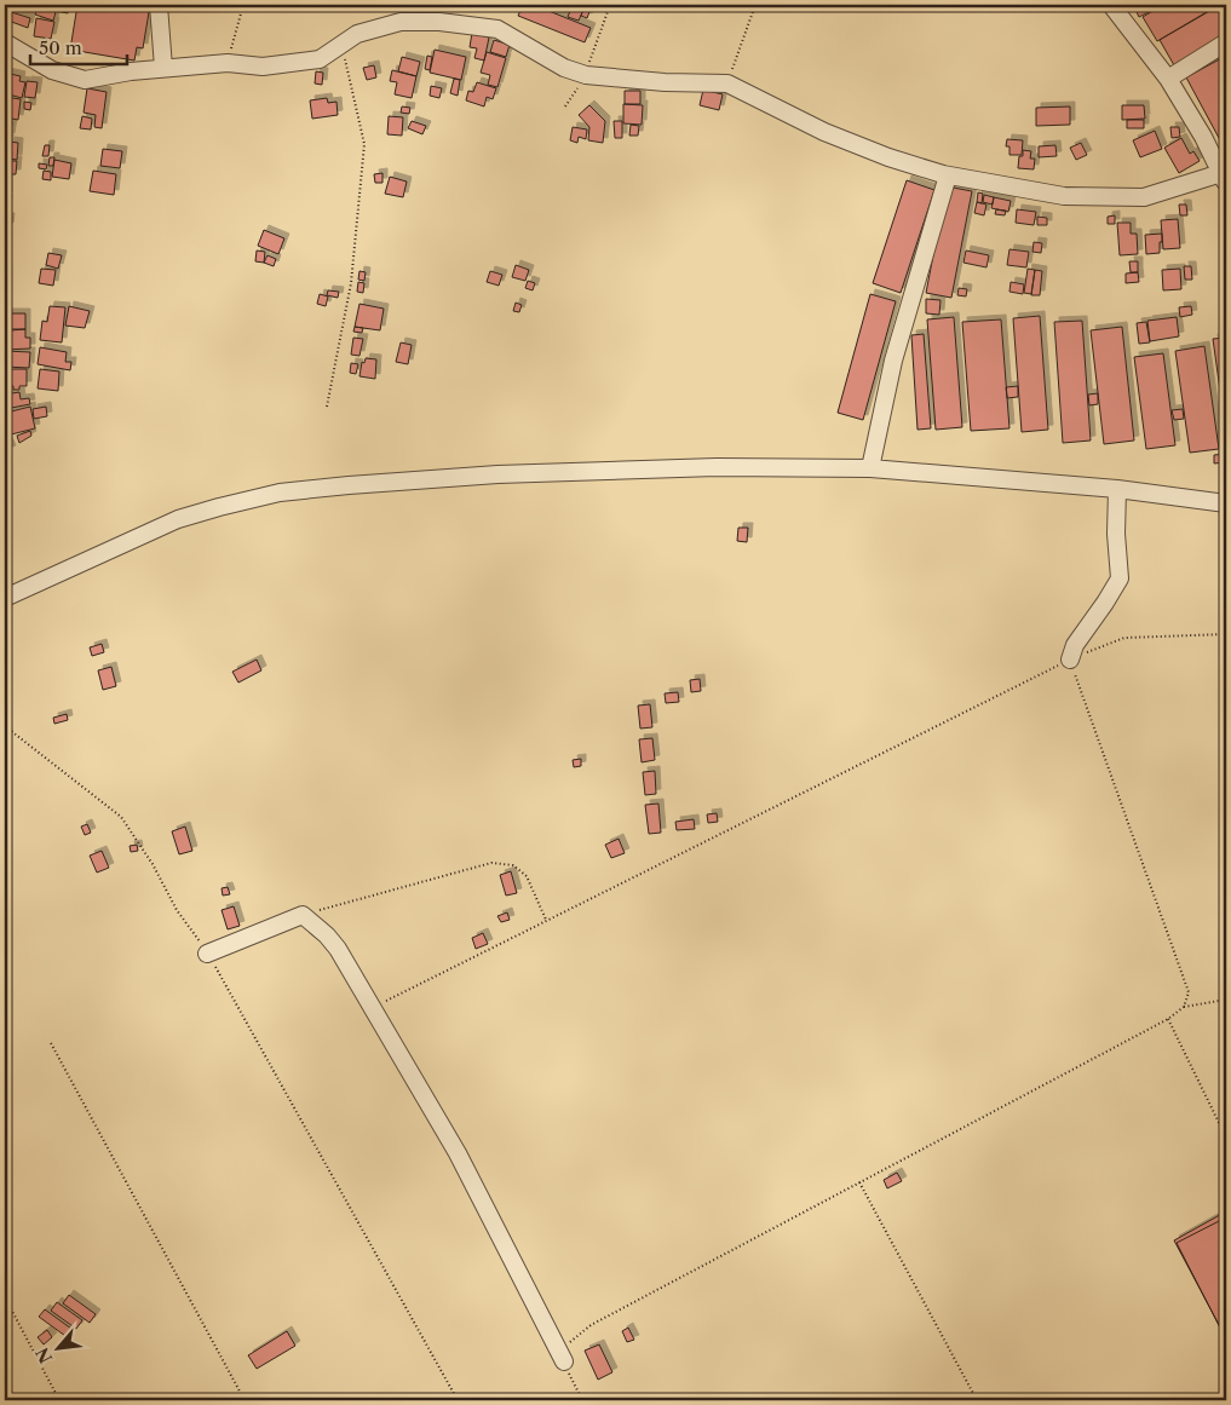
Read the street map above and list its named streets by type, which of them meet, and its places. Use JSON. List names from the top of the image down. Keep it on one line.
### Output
{"scale_bar":"50 m","north":"bottom left"}
